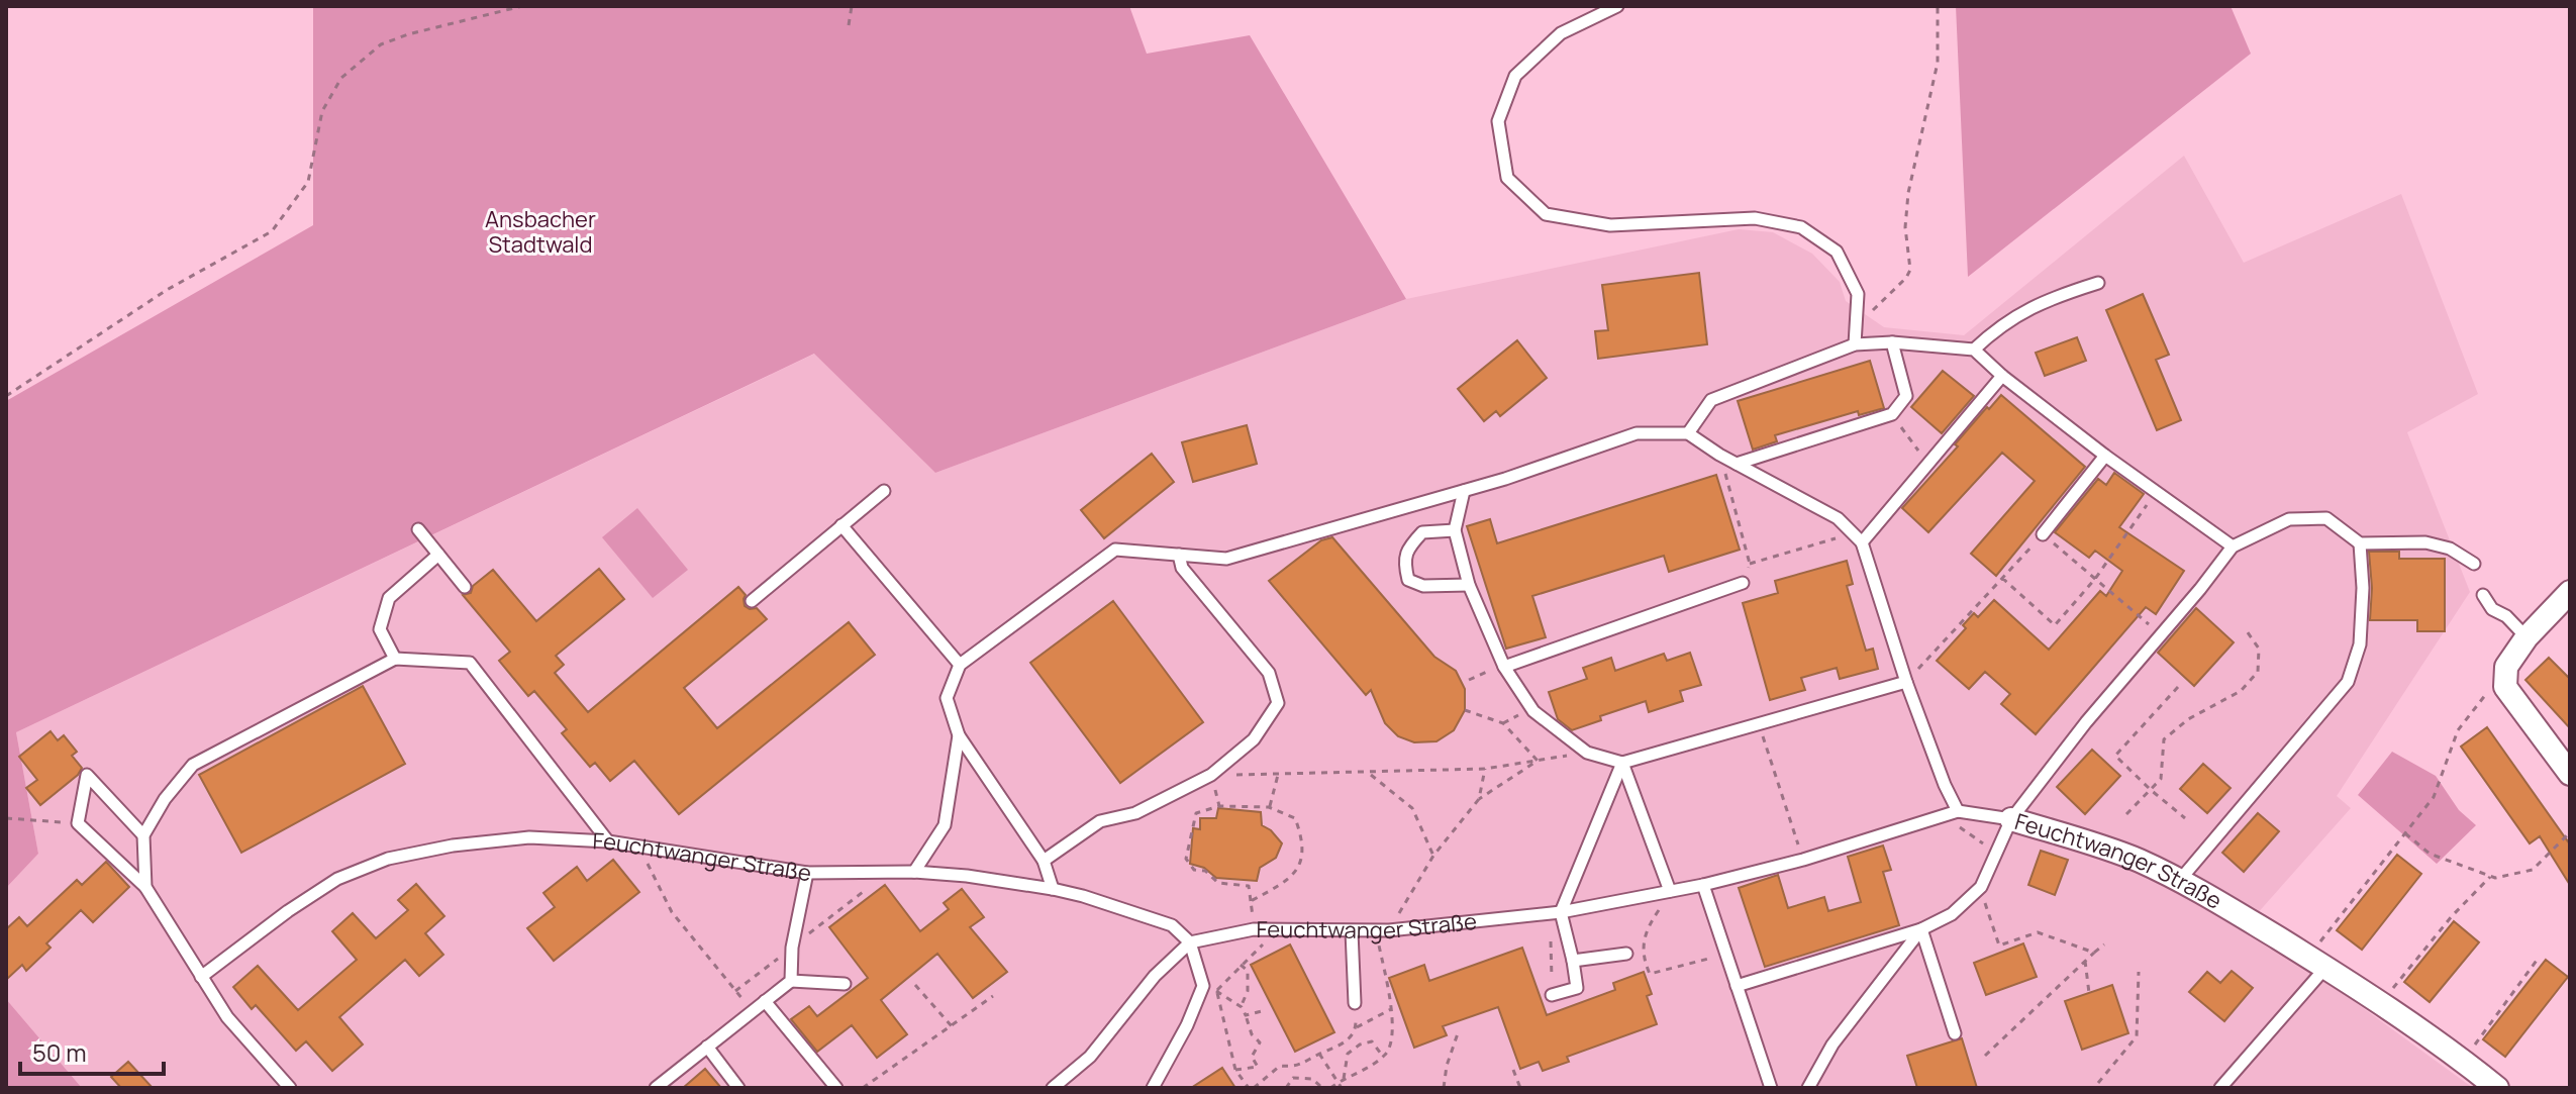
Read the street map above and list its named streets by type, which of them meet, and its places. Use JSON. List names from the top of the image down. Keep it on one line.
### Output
{"streets":{"street":["Feuchtwanger Straße"]},"parks":["Ansbacher Stadtwald"],"scale_bar":"50 m"}
